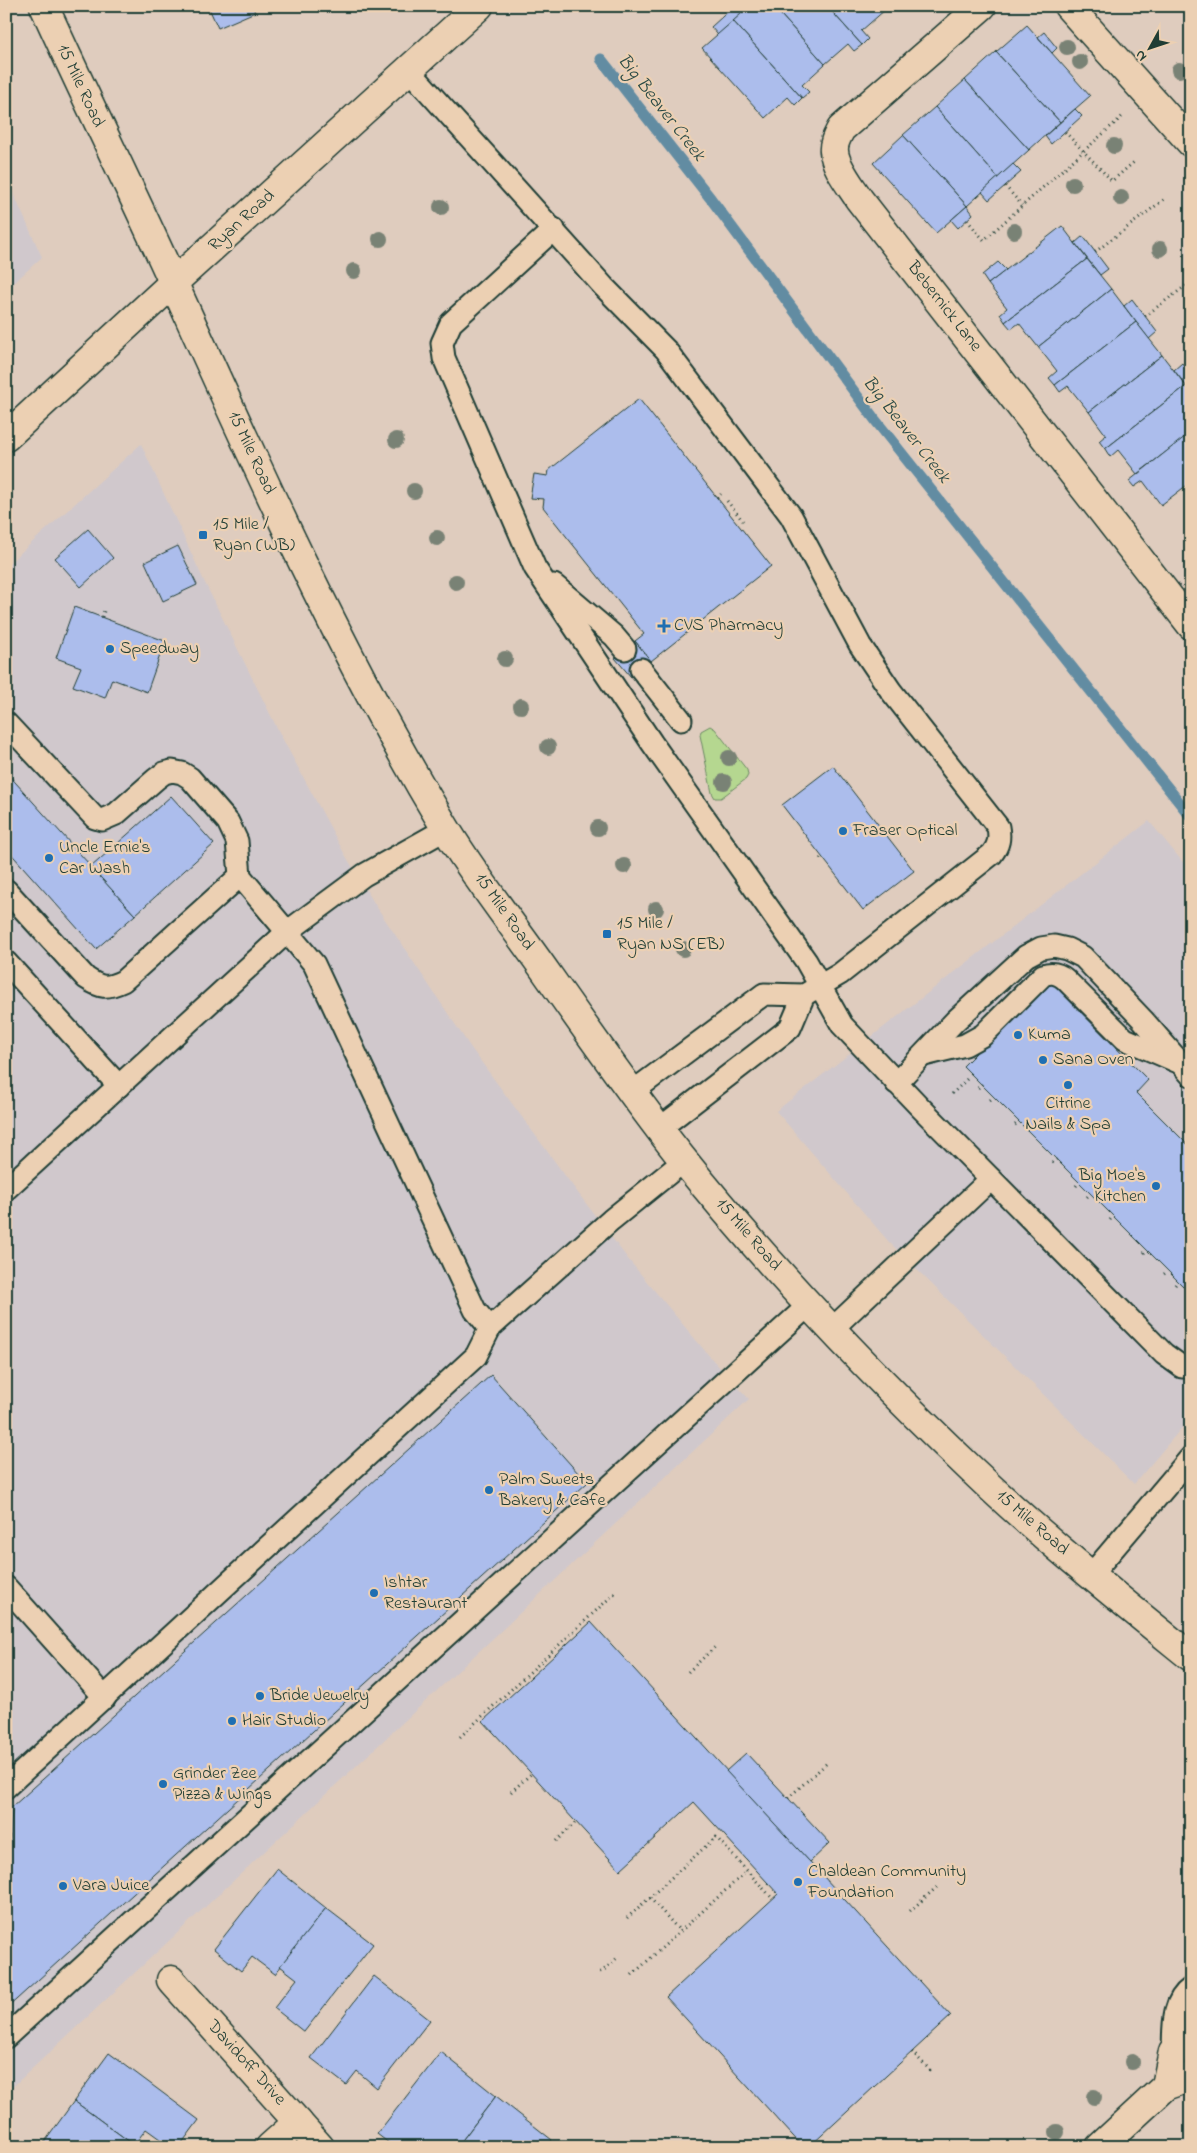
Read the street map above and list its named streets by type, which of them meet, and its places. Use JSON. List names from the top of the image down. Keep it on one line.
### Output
{"streets":{"main road":["15 Mile Road","Ryan Road","Bebernick Lane","Davidoff Drive"]},"crossings":[["15 Mile Road","Ryan Road"]],"water":["Big Beaver Creek"],"places":{"transit":["15 Mile / Ryan (WB)","15 Mile / Ryan NS (EB)"],"health":["CVS Pharmacy"],"other":["Speedway","Fraser Optical","Uncle Ernie's Car Wash","Kuma","Sana Oven","Citrine Nails & Spa","Big Moe's Kitchen","Palm Sweets Bakery & Cafe","Ishtar Restaurant","Bride Jewelry","Hair Studio","Grinder Zee Pizza & Wings","Chaldean Community Foundation","Vara Juice"]},"north":"bottom left"}
